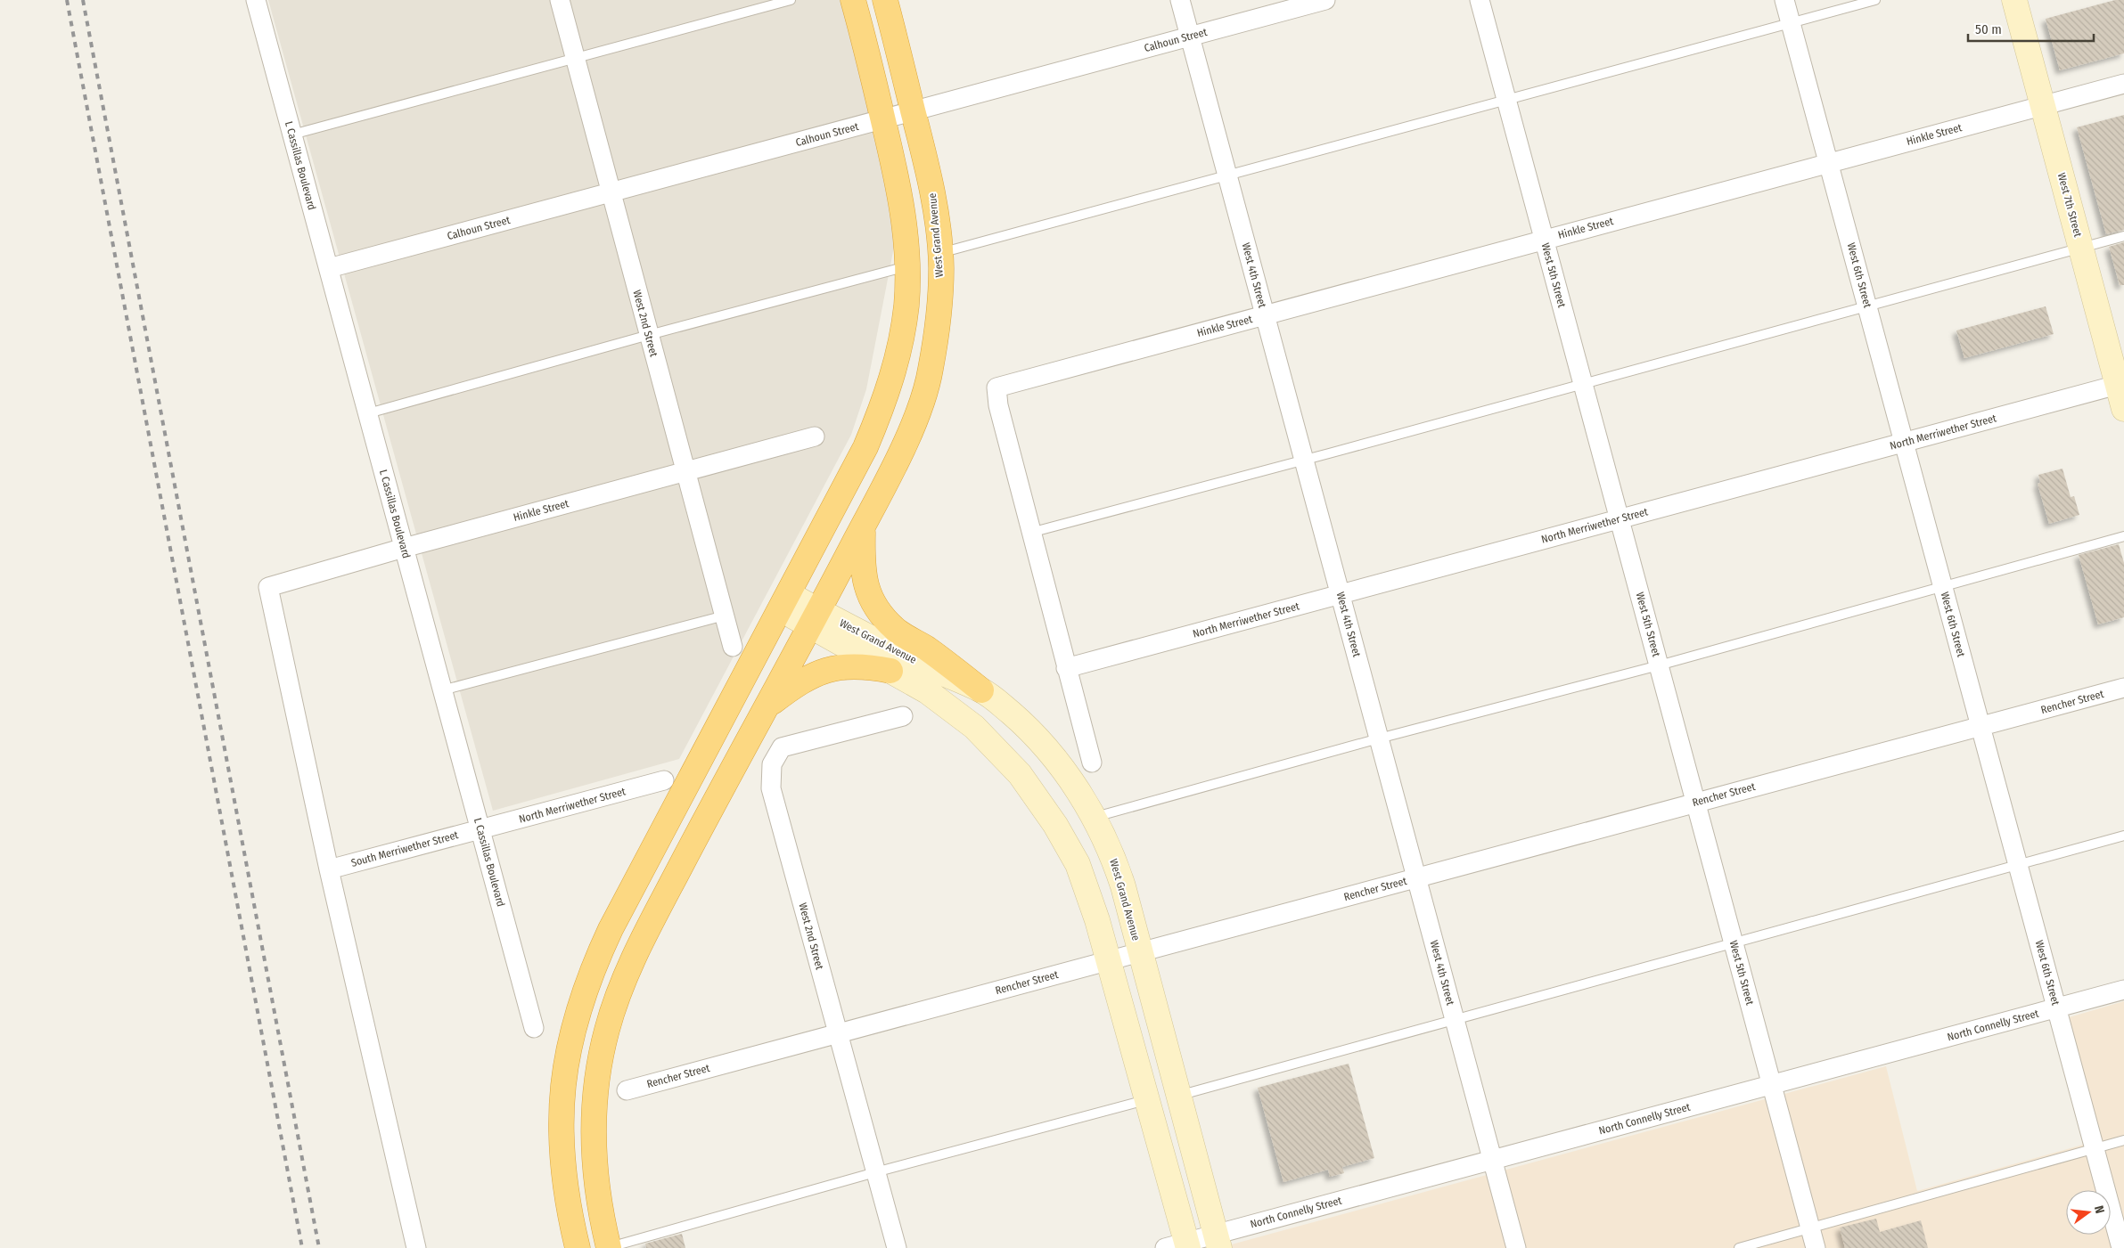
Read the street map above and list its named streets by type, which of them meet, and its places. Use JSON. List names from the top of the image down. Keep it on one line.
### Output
{"streets":{"highway":["West Grand Avenue"],"main road":["West 7th Street"],"street":["Calhoun Street","Hinkle Street","L Cassillas Boulevard","West 4th Street","West 5th Street","West 6th Street","West 2nd Street","North Merriwether Street","Rencher Street","South Merriwether Street","North Connelly Street"]},"crossings":[["Calhoun Street","L Cassillas Boulevard"],["Calhoun Street","West Grand Avenue"],["Calhoun Street","West 4th Street"],["Calhoun Street","West 2nd Street"],["Hinkle Street","L Cassillas Boulevard"],["Hinkle Street","West 7th Street"],["Hinkle Street","West 4th Street"],["Hinkle Street","West 5th Street"],["Hinkle Street","West 6th Street"],["Hinkle Street","West 2nd Street"],["Hinkle Street","South Merriwether Street"],["L Cassillas Boulevard","North Merriwether Street"],["L Cassillas Boulevard","South Merriwether Street"],["West 7th Street","North Merriwether Street"],["West Grand Avenue","Rencher Street"],["West Grand Avenue","North Connelly Street"],["West 4th Street","North Merriwether Street"],["West 4th Street","Rencher Street"],["West 4th Street","North Connelly Street"],["West 5th Street","North Merriwether Street"],["West 5th Street","Rencher Street"],["West 5th Street","North Connelly Street"],["West 6th Street","North Merriwether Street"],["West 6th Street","Rencher Street"],["West 6th Street","North Connelly Street"],["West 2nd Street","Rencher Street"],["North Merriwether Street","South Merriwether Street"]],"scale_bar":"50 m","north":"right"}
